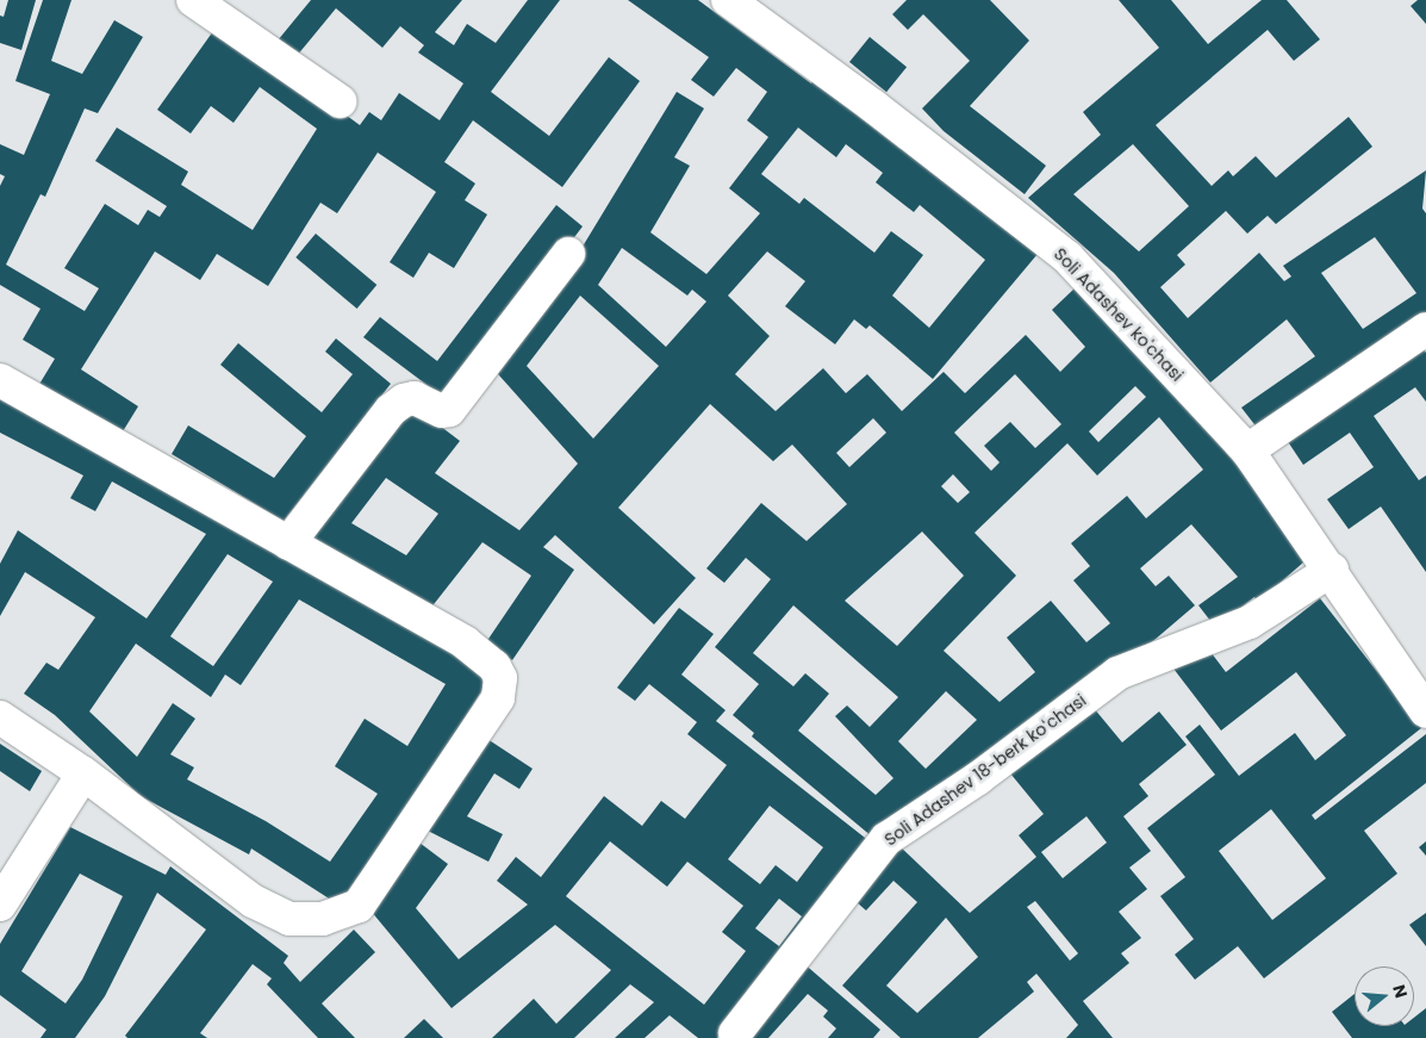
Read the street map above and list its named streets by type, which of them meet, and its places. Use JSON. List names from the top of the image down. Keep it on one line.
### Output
{"streets":{"street":["Soli Adashev ko'chasi","Soli Adashev 18-berk koʻchasi"]},"crossings":[["Soli Adashev ko'chasi","Soli Adashev 18-berk koʻchasi"]],"north":"right"}
